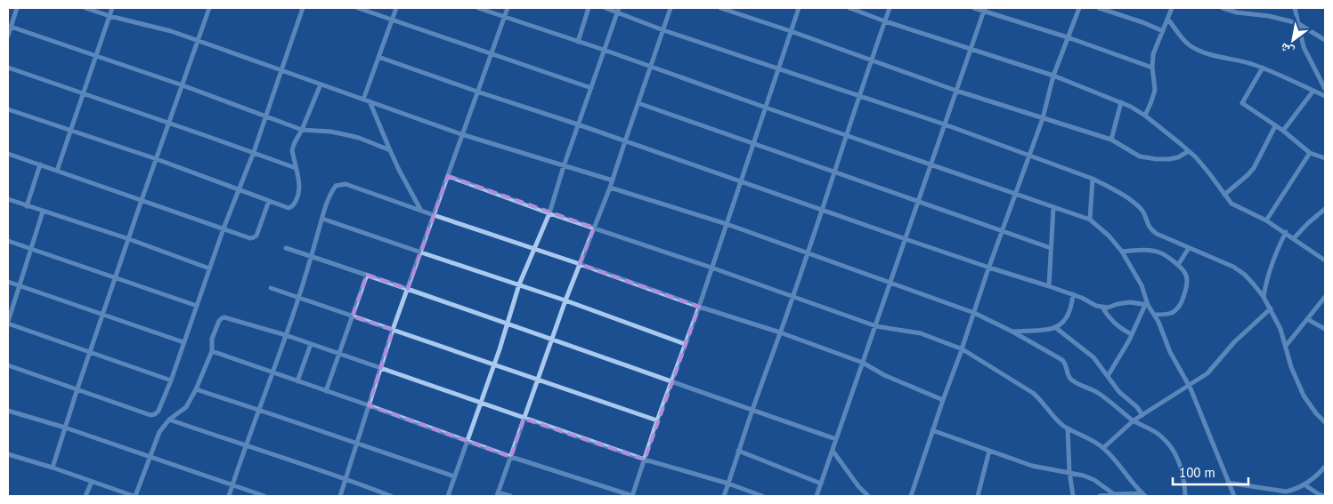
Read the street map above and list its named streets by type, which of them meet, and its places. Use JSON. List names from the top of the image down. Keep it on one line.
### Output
{"scale_bar":"100 m","north":"bottom left"}
